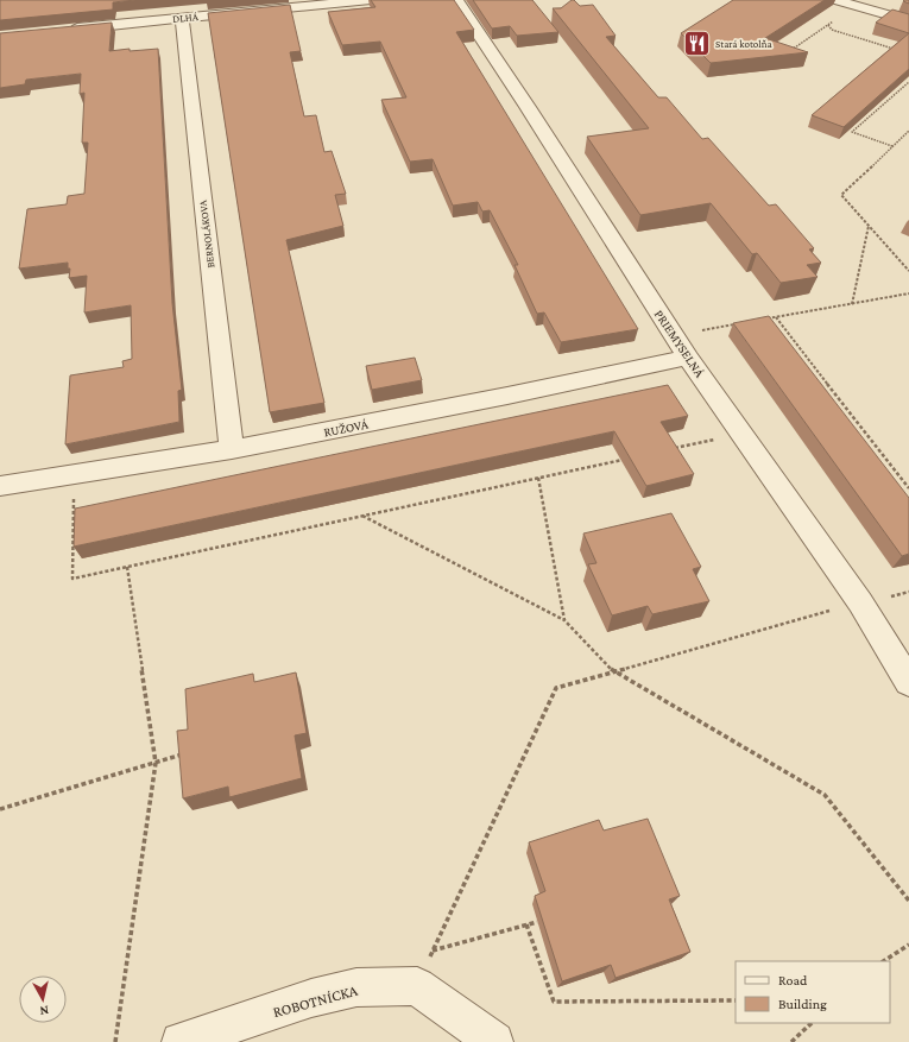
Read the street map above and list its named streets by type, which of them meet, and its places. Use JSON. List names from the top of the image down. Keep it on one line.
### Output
{"streets":{"street":["DLHÁ","BERNOLÁKOVA","PRIEMYSELNÁ","RUŽOVÁ","ROBOTNÍCKA"]},"crossings":[["DLHÁ","BERNOLÁKOVA"],["BERNOLÁKOVA","RUŽOVÁ"],["PRIEMYSELNÁ","RUŽOVÁ"]],"places":{"restaurant":["Stará kotolňa"]},"legend":["Road","Building"],"north":"bottom"}
